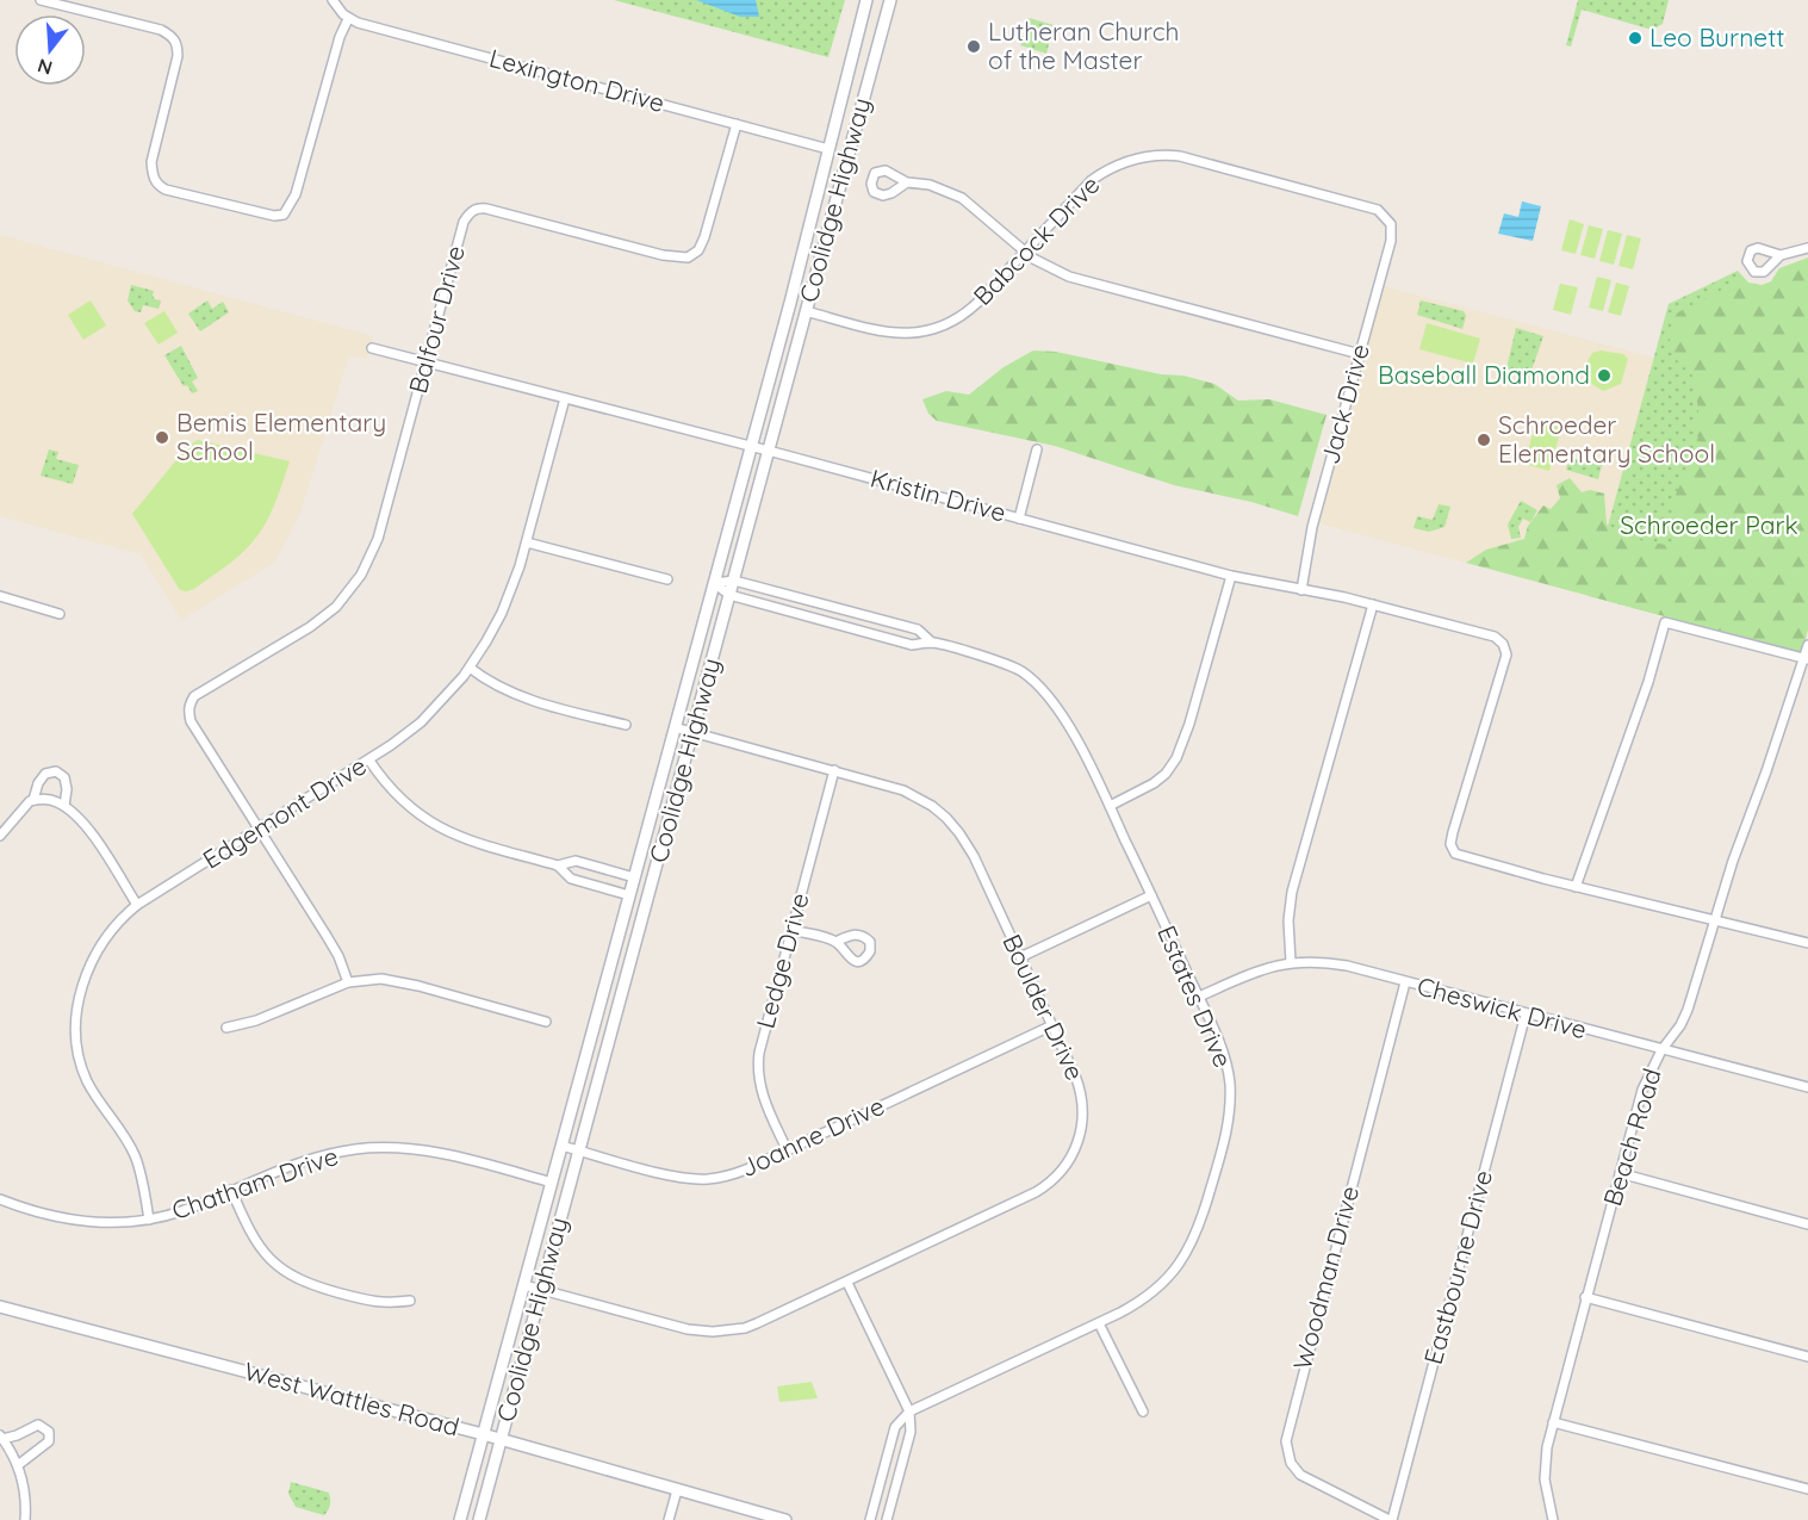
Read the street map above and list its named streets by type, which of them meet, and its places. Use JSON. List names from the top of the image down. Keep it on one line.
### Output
{"streets":{"main road":["Coolidge Highway","West Wattles Road"],"street":["Lexington Drive","Babcock Drive","Balfour Drive","Jack Drive","Kristin Drive","Edgemont Drive","Ledge Drive","Estates Drive","Boulder Drive","Cheswick Drive","Joanne Drive","Beach Road","Chatham Drive","Eastbourne Drive","Woodman Drive"]},"crossings":[["Lexington Drive","Coolidge Highway"],["Lexington Drive","Balfour Drive"],["Coolidge Highway","Babcock Drive"],["Coolidge Highway","Kristin Drive"],["Coolidge Highway","Estates Drive"],["Coolidge Highway","Boulder Drive"],["Coolidge Highway","Joanne Drive"],["Coolidge Highway","Chatham Drive"],["Coolidge Highway","West Wattles Road"],["Babcock Drive","Jack Drive"],["Balfour Drive","Kristin Drive"],["Balfour Drive","Edgemont Drive"],["Jack Drive","Kristin Drive"],["Kristin Drive","Edgemont Drive"],["Edgemont Drive","Chatham Drive"],["Ledge Drive","Boulder Drive"],["Ledge Drive","Joanne Drive"],["Estates Drive","Cheswick Drive"],["Boulder Drive","Joanne Drive"],["Cheswick Drive","Beach Road"],["Cheswick Drive","Eastbourne Drive"],["Cheswick Drive","Woodman Drive"],["Eastbourne Drive","Woodman Drive"]],"parks":["Schroeder Park"],"places":["Leo Burnett","Lutheran Church of the Master","Baseball Diamond","Bemis Elementary School","Schroeder Elementary School"],"north":"bottom"}
